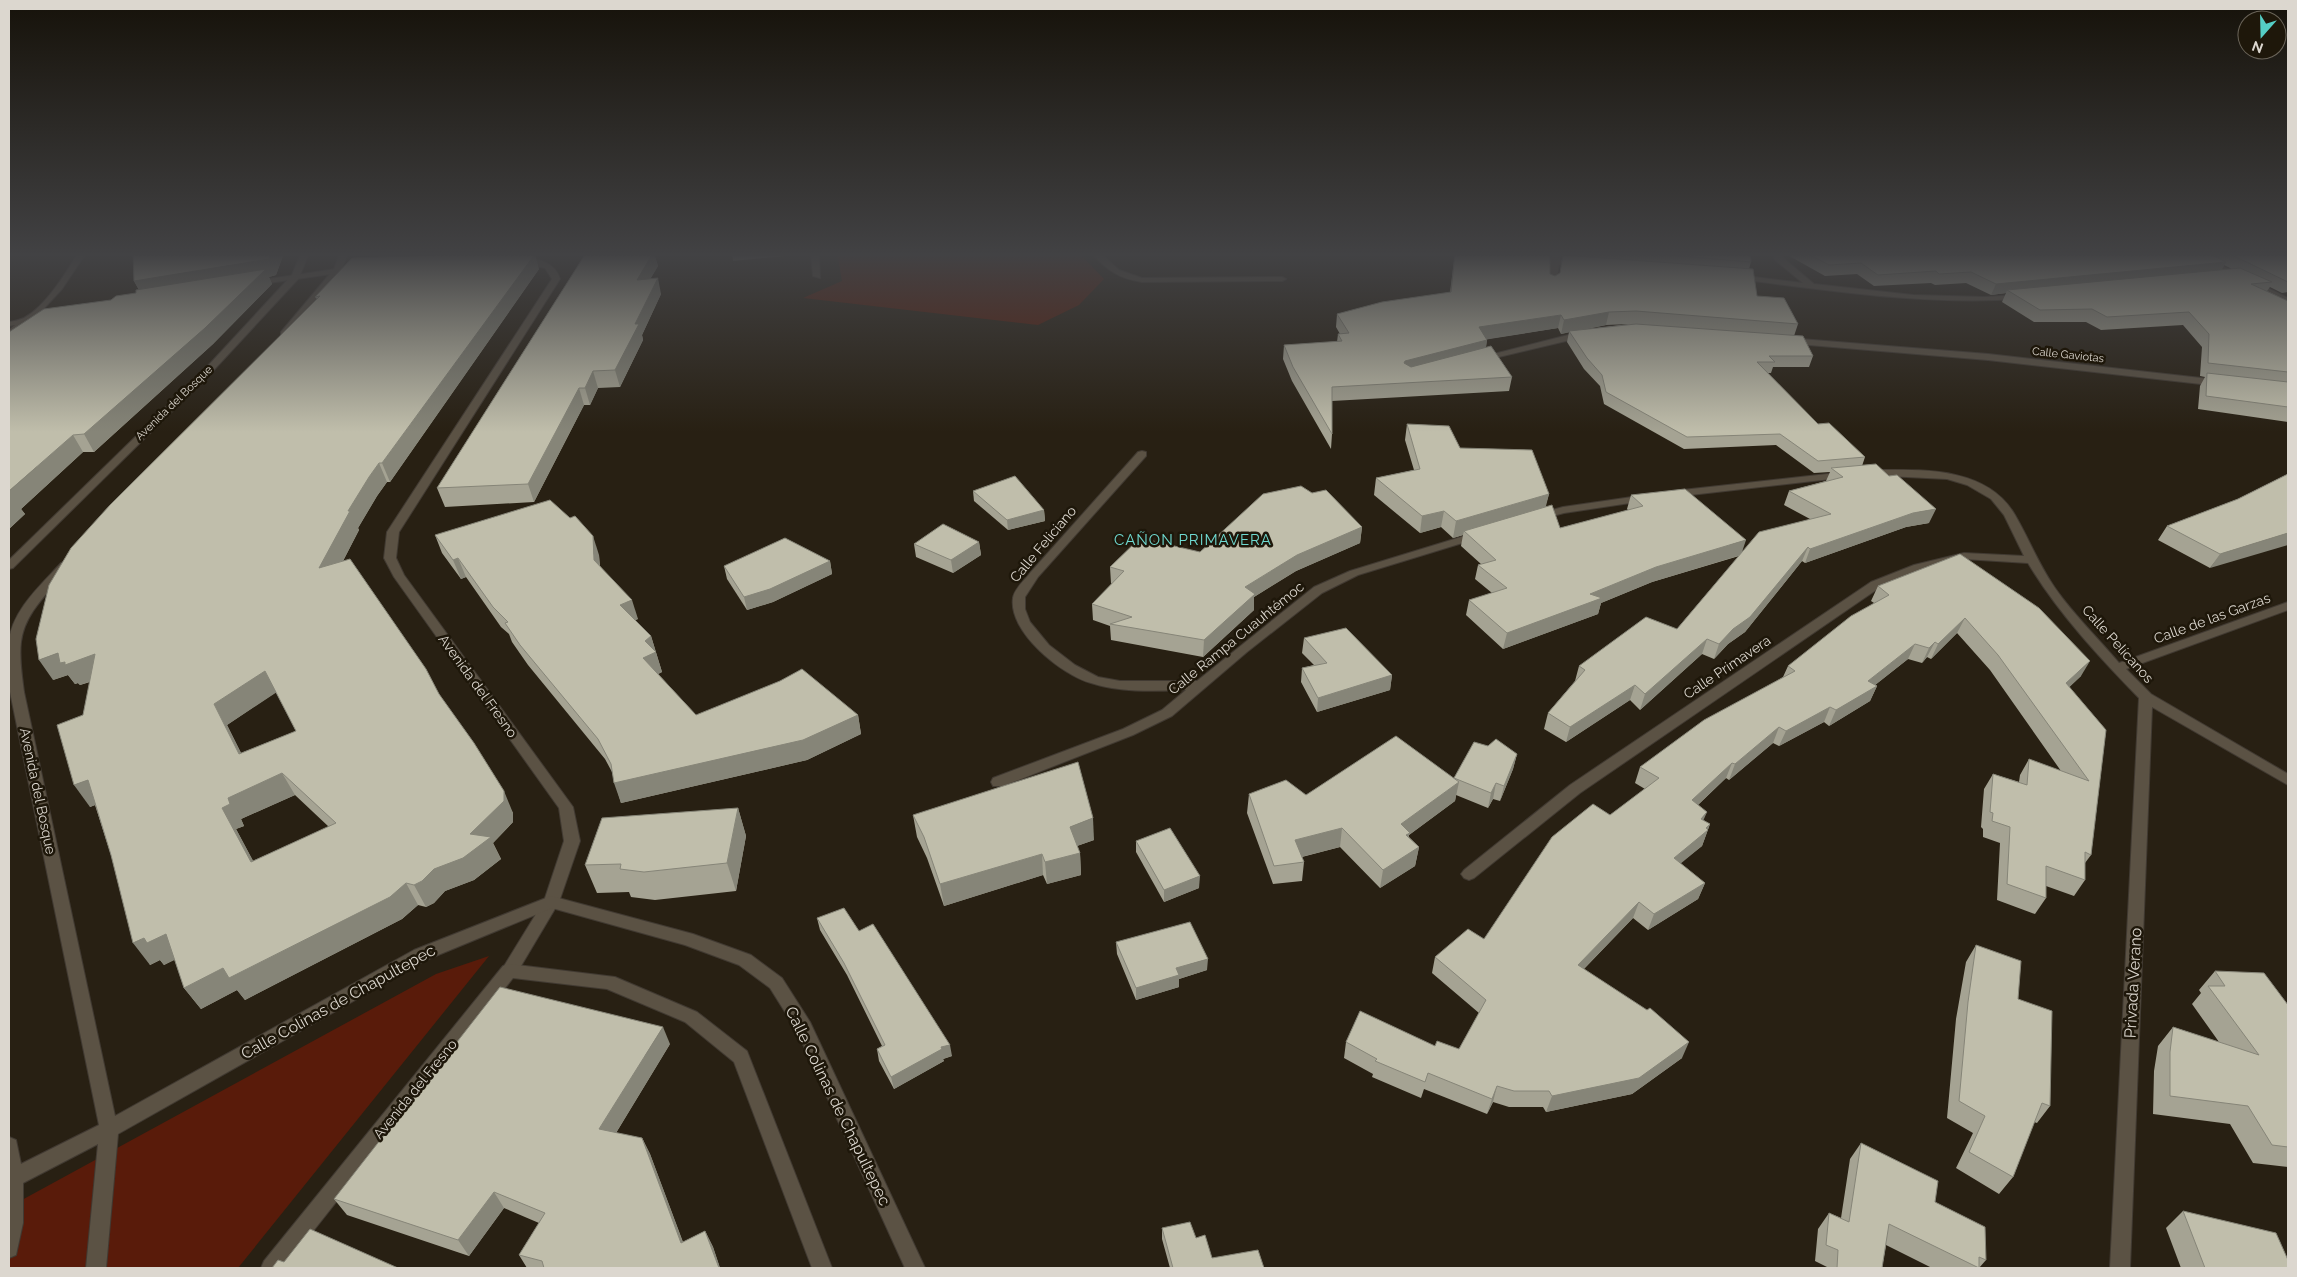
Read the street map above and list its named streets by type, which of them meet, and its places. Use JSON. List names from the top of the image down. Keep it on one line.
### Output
{"streets":{"street":["Calle Gaviotas","Avenida del Bosque","Calle Feliciano","Calle de las Garzas","Calle Rampa Cuauhtémoc","Calle Pelícanos","Calle Primavera","Avenida del Fresno","Privada Verano","Calle Colinas de Chapultepec"]},"crossings":[["Avenida del Bosque","Calle Colinas de Chapultepec"],["Calle Feliciano","Calle Rampa Cuauhtémoc"],["Calle de las Garzas","Calle Pelícanos"],["Calle Pelícanos","Calle Primavera"],["Calle Pelícanos","Privada Verano"],["Avenida del Fresno","Calle Colinas de Chapultepec"]],"districts":["CAÑON PRIMAVERA"],"north":"bottom"}
